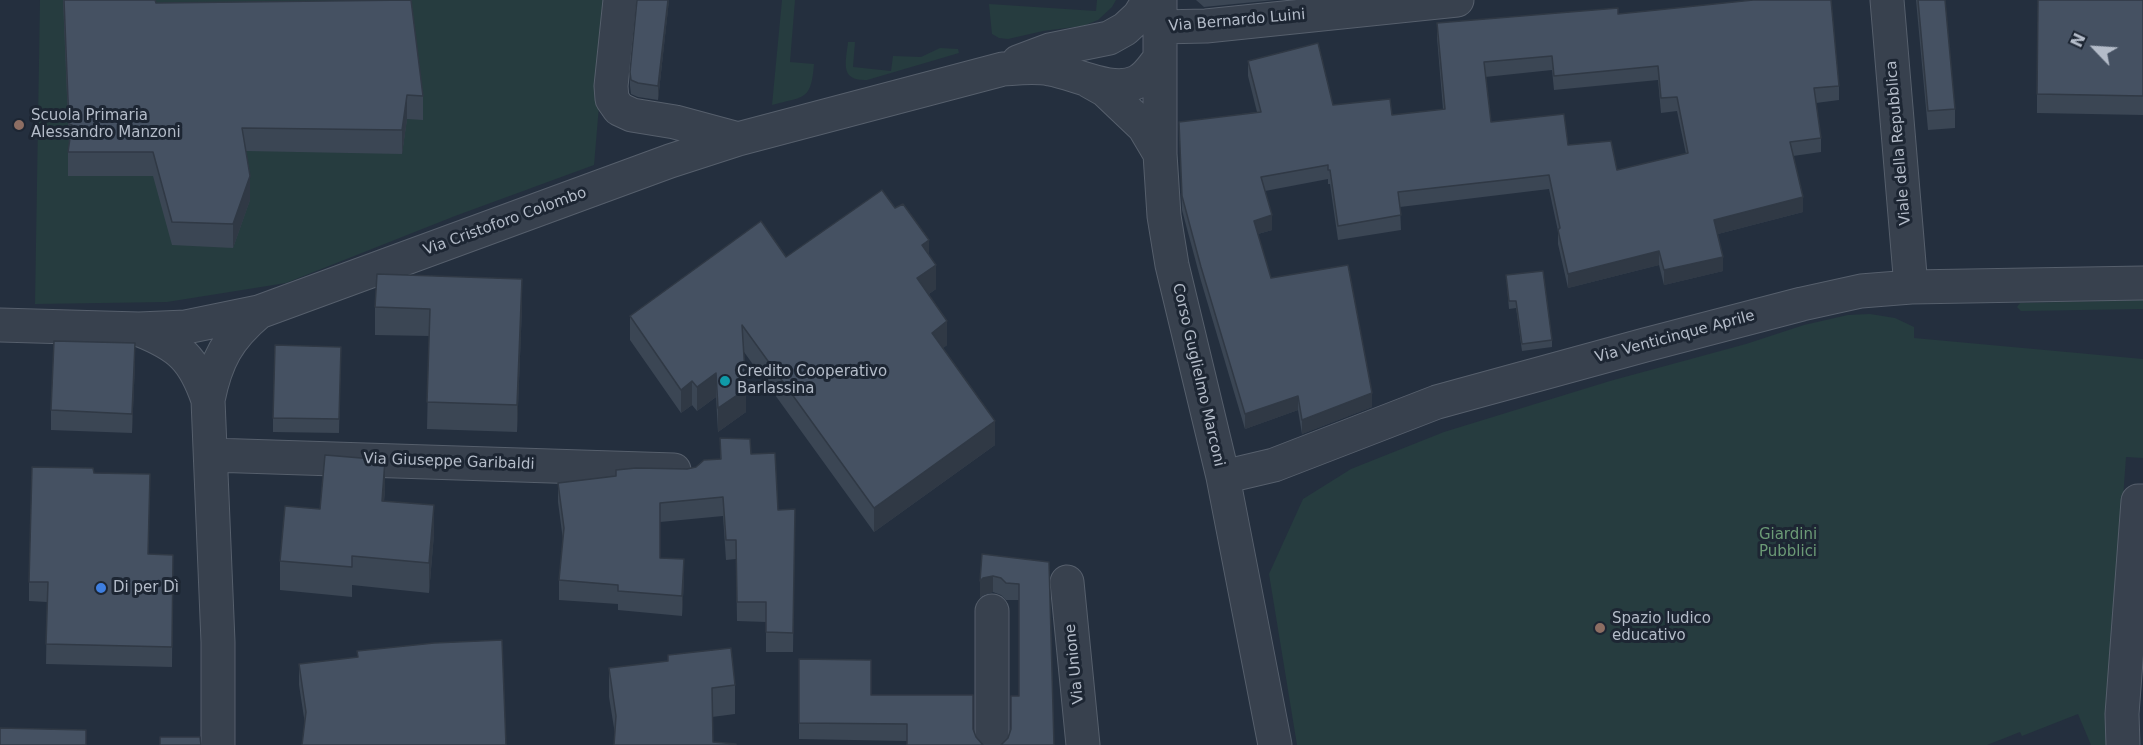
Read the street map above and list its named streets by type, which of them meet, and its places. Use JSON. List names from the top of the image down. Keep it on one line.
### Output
{"streets":{"street":["Via Bernardo Luini","Viale della Repubblica","Via Cristoforo Colombo","Via Venticinque Aprile","Corso Guglielmo Marconi","Via Giuseppe Garibaldi","Via Unione"]},"crossings":[["Via Bernardo Luini","Via Cristoforo Colombo"],["Via Bernardo Luini","Corso Guglielmo Marconi"],["Viale della Repubblica","Via Venticinque Aprile"],["Via Cristoforo Colombo","Corso Guglielmo Marconi"],["Via Venticinque Aprile","Corso Guglielmo Marconi"]],"parks":["Giardini Pubblici"],"places":["Scuola Primaria Alessandro Manzoni","Credito Cooperativo Barlassina","Di per Dì","Spazio ludico educativo"],"north":"top left"}
